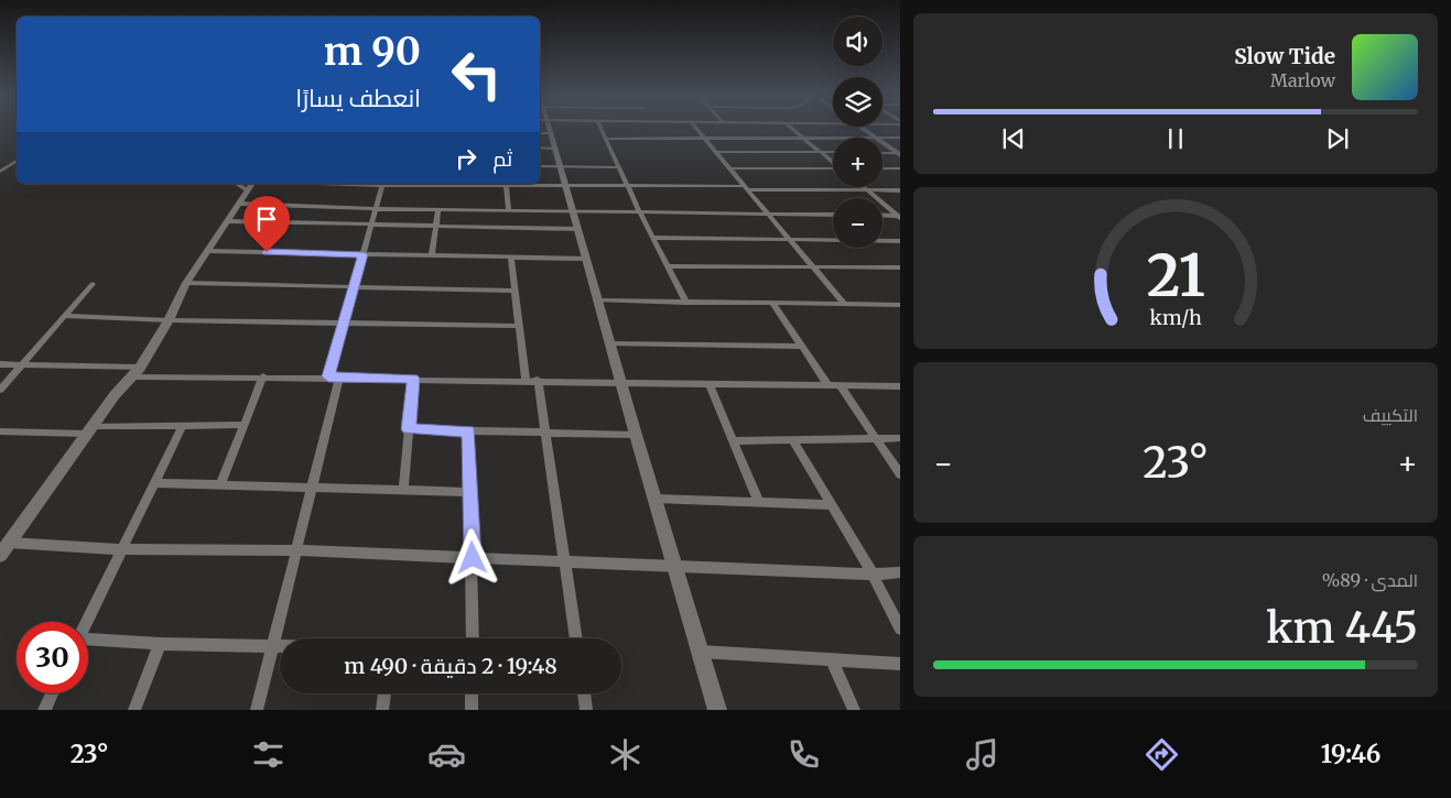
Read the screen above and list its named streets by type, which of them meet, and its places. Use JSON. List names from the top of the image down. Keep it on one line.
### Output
{"page":{"map_buttons":["+","−"],"turn":["90 m","انعطف يسارًا"],"song":["Slow Tide","Marlow"],"then":"ثم","tile":["التكييف",["المدى · 89%","445 km"]],"heat":["−","23°","+"],"limit":"30","trip":"19:48 · 2 دقيقة · 490 m","tabs":["19:46","23°"],"gauge":["21","km/h"]}}
